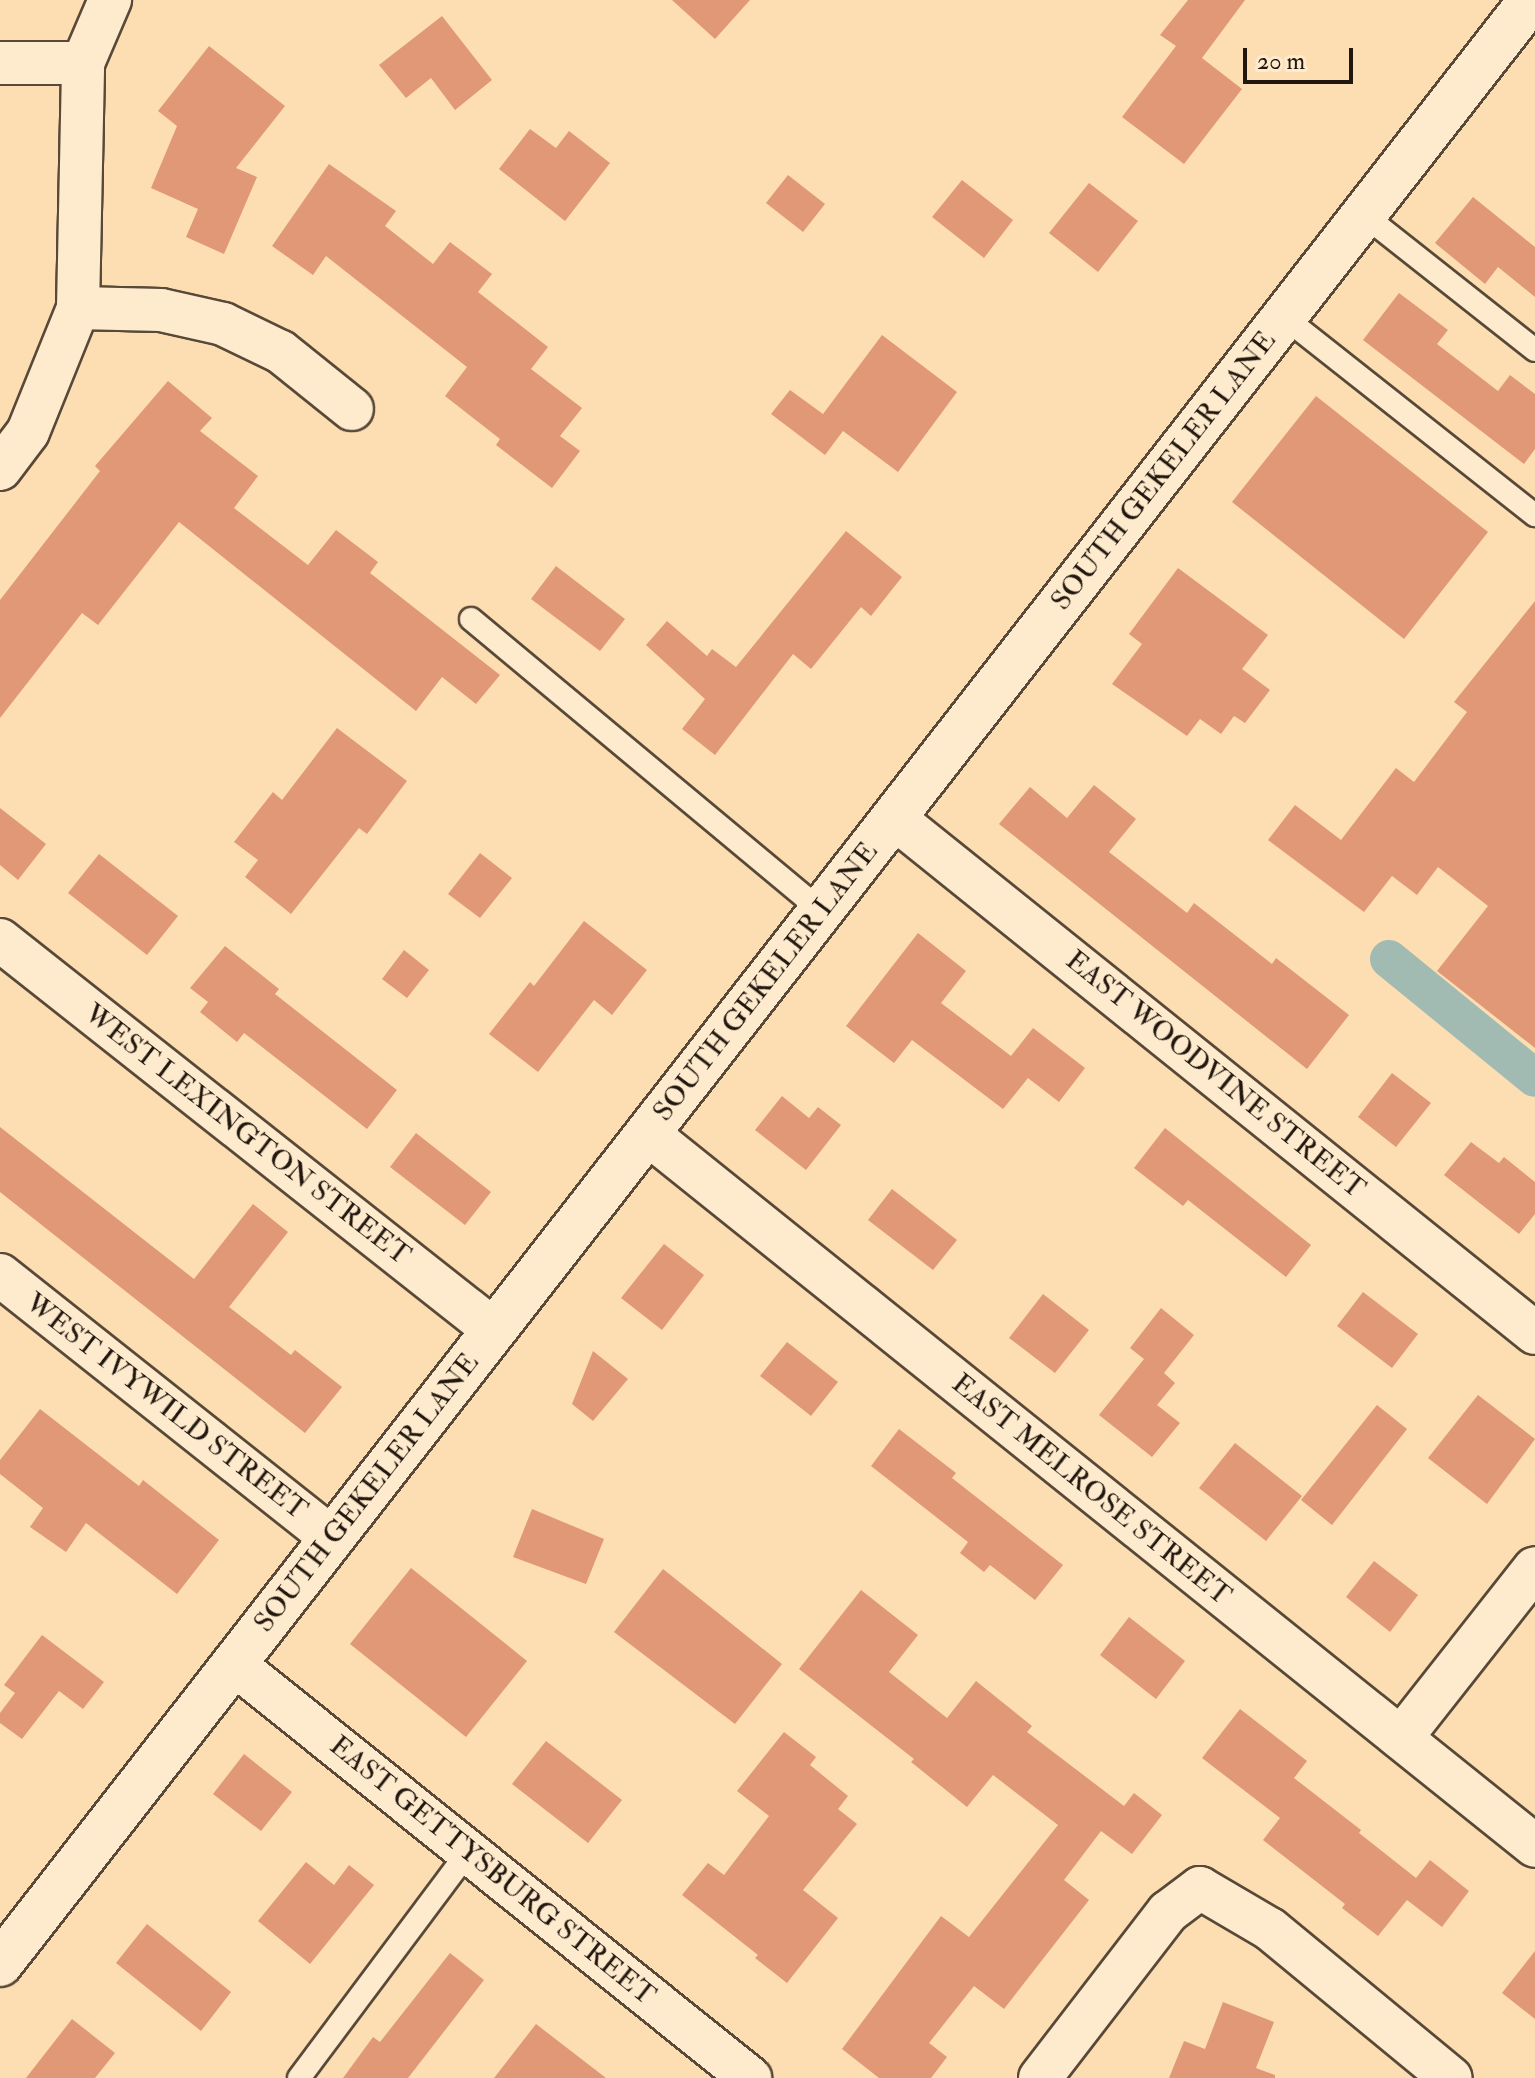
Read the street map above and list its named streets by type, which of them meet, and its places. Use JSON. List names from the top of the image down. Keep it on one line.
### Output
{"streets":{"street":["SOUTH GEKELER LANE","EAST WOODVINE STREET","WEST LEXINGTON STREET","WEST IVYWILD STREET","EAST MELROSE STREET","EAST GETTYSBURG STREET"]},"crossings":[["SOUTH GEKELER LANE","EAST WOODVINE STREET"],["SOUTH GEKELER LANE","WEST LEXINGTON STREET"],["SOUTH GEKELER LANE","WEST IVYWILD STREET"],["SOUTH GEKELER LANE","EAST MELROSE STREET"],["SOUTH GEKELER LANE","EAST GETTYSBURG STREET"]],"scale_bar":"20 m"}
